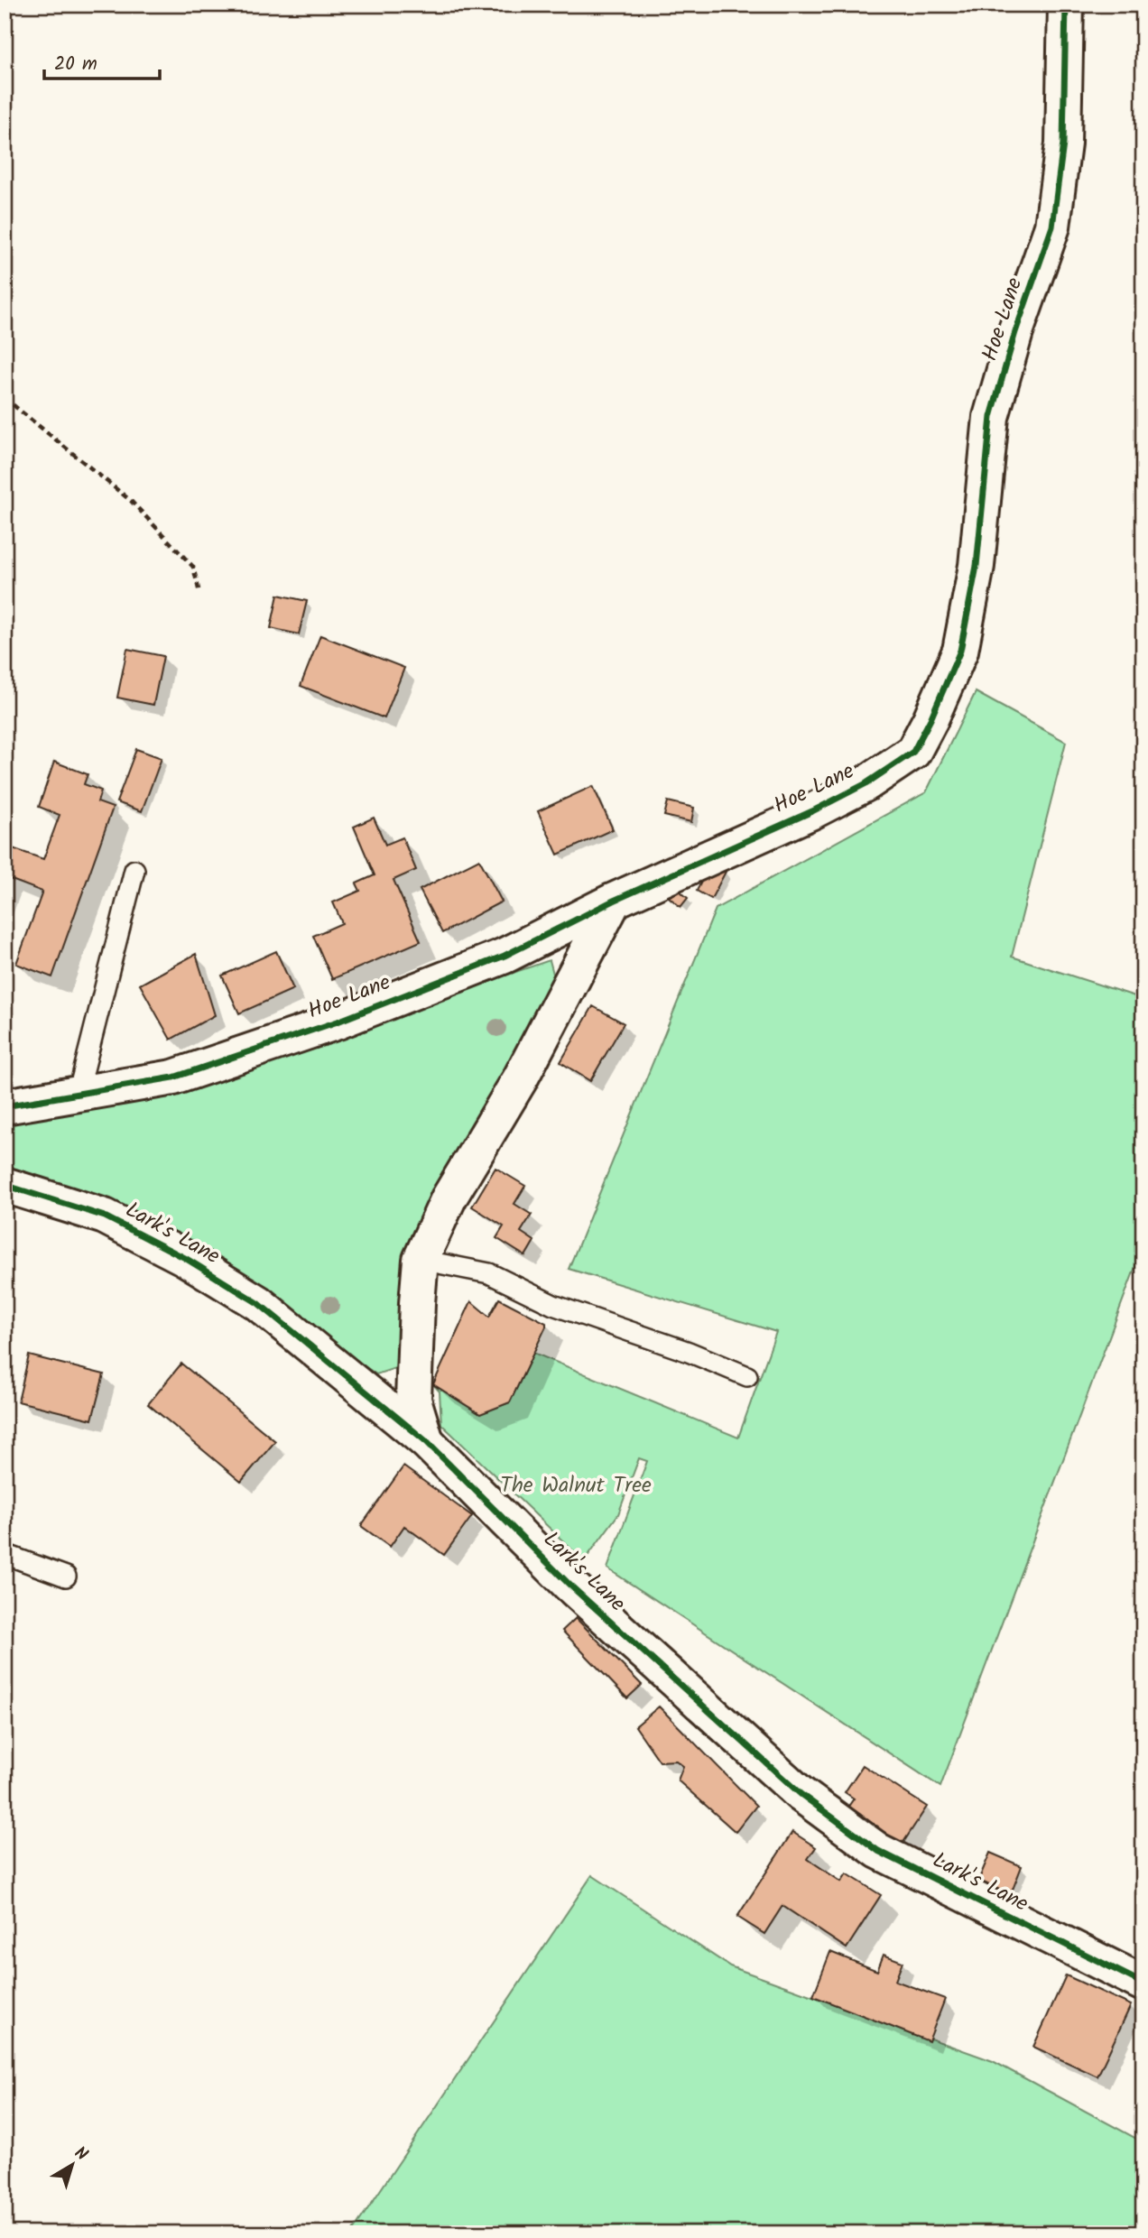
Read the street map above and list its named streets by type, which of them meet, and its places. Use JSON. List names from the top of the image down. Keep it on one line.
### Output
{"streets":{"street":["Hoe Lane","Lark's Lane"]},"parks":["The Walnut Tree"],"scale_bar":"20 m","north":"top right"}
